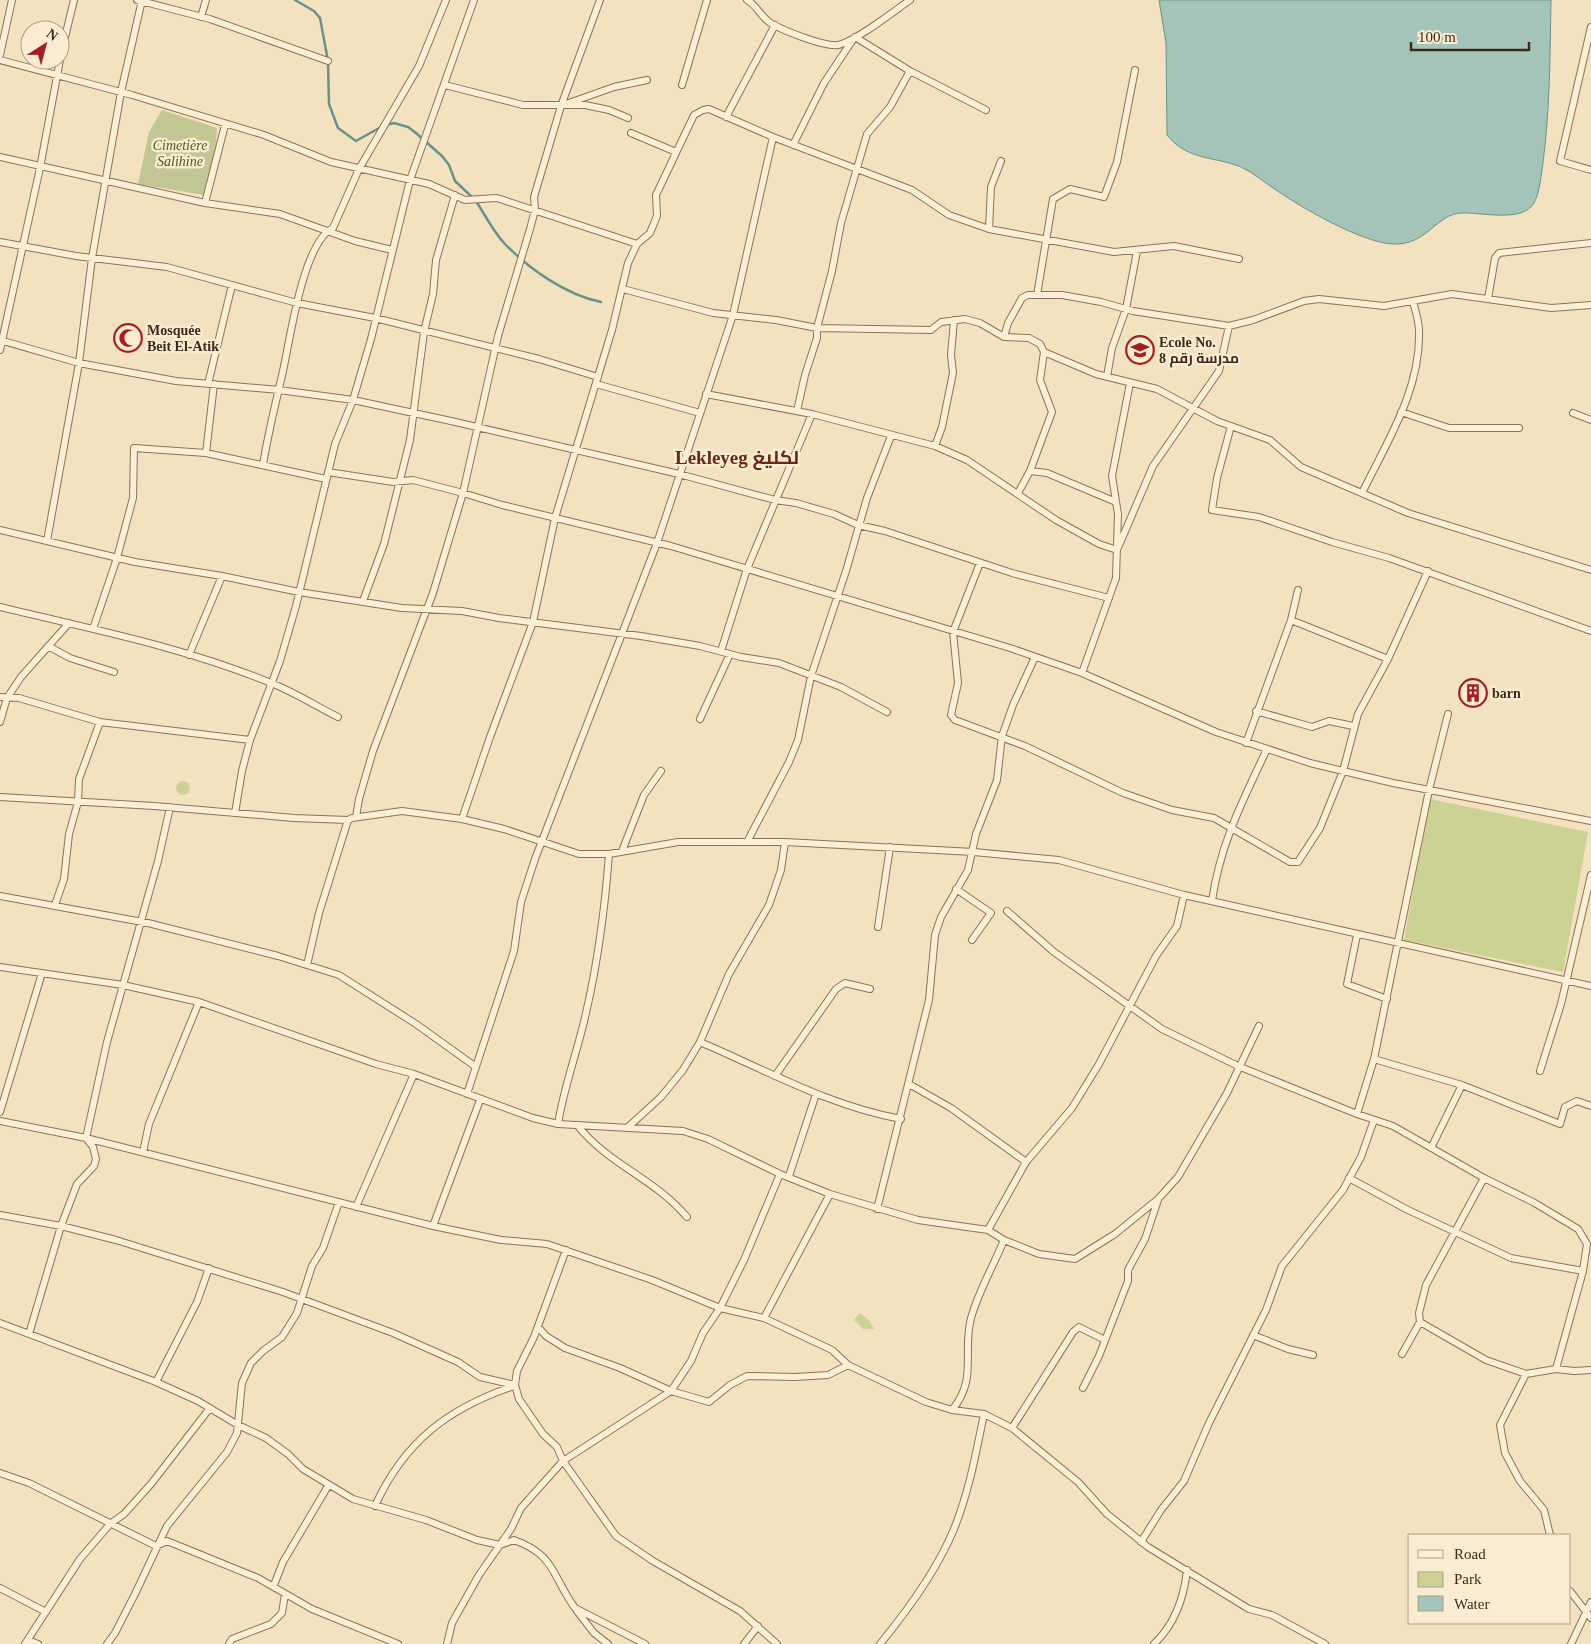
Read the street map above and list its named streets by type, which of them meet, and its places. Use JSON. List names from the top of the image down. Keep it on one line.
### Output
{"districts":["Lekleyeg لكليغ"],"parks":["Cimetière Salihine"],"places":{"mosque":["Mosquée Beit El-Atik"],"school or university":["Ecole No. 8 مدرسة رقم"],"building":["barn"]},"legend":["Road","Park","Water"],"scale_bar":"100 m","north":"top right"}
